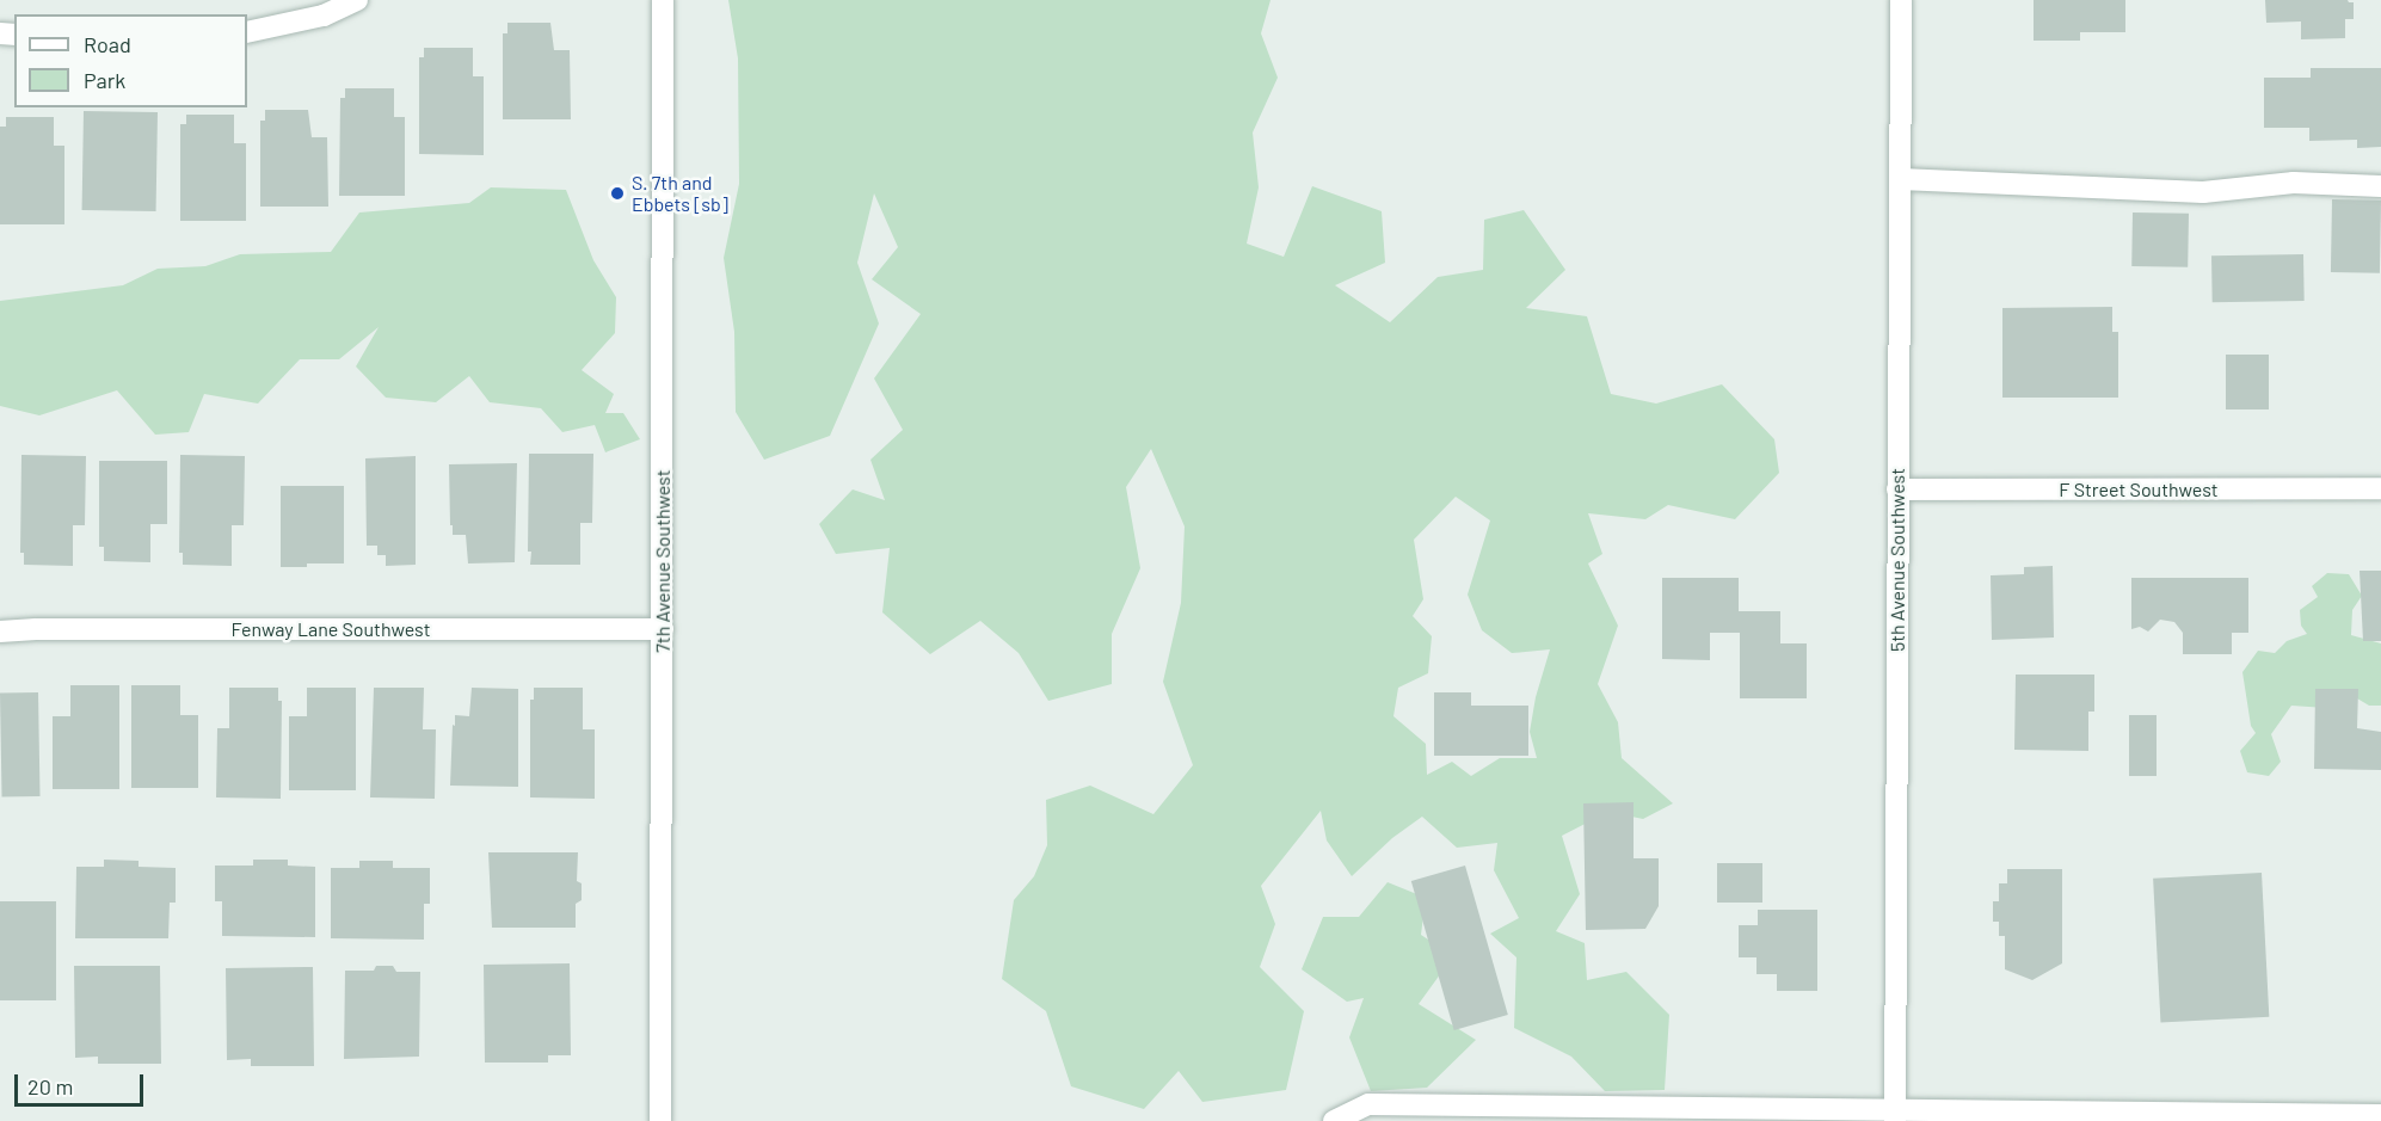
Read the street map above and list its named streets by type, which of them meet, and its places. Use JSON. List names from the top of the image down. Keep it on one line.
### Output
{"streets":{"street":["F Street Southwest","5th Avenue Southwest","7th Avenue Southwest","Fenway Lane Southwest"]},"crossings":[["F Street Southwest","5th Avenue Southwest"],["7th Avenue Southwest","Fenway Lane Southwest"]],"places":["S. 7th and Ebbets [sb]"],"legend":["Road","Park"],"scale_bar":"20 m"}
